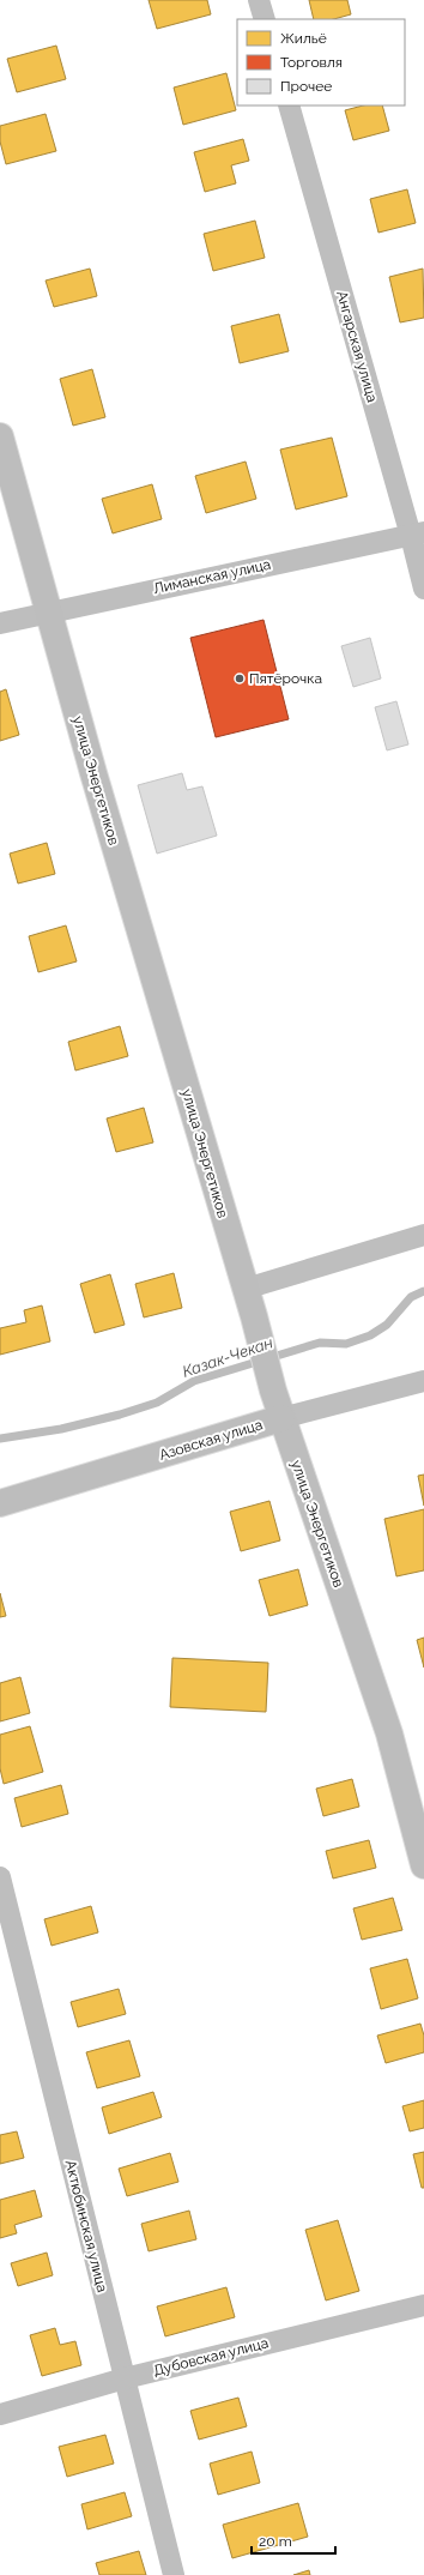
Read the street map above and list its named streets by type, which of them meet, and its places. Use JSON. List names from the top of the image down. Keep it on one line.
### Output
{"streets":{"main road":["улица Энергетиков","Азовская улица"],"street":["Ангарская улица","Лиманская улица","Актюбинская улица","Дубовская улица"]},"crossings":[["Ангарская улица","Лиманская улица"],["Лиманская улица","улица Энергетиков"],["улица Энергетиков","Азовская улица"],["Актюбинская улица","Дубовская улица"]],"water":["Казак-Чекан"],"places":["Пятёрочка"],"legend":["Жильё","Торговля","Прочее"],"scale_bar":"20 m"}
